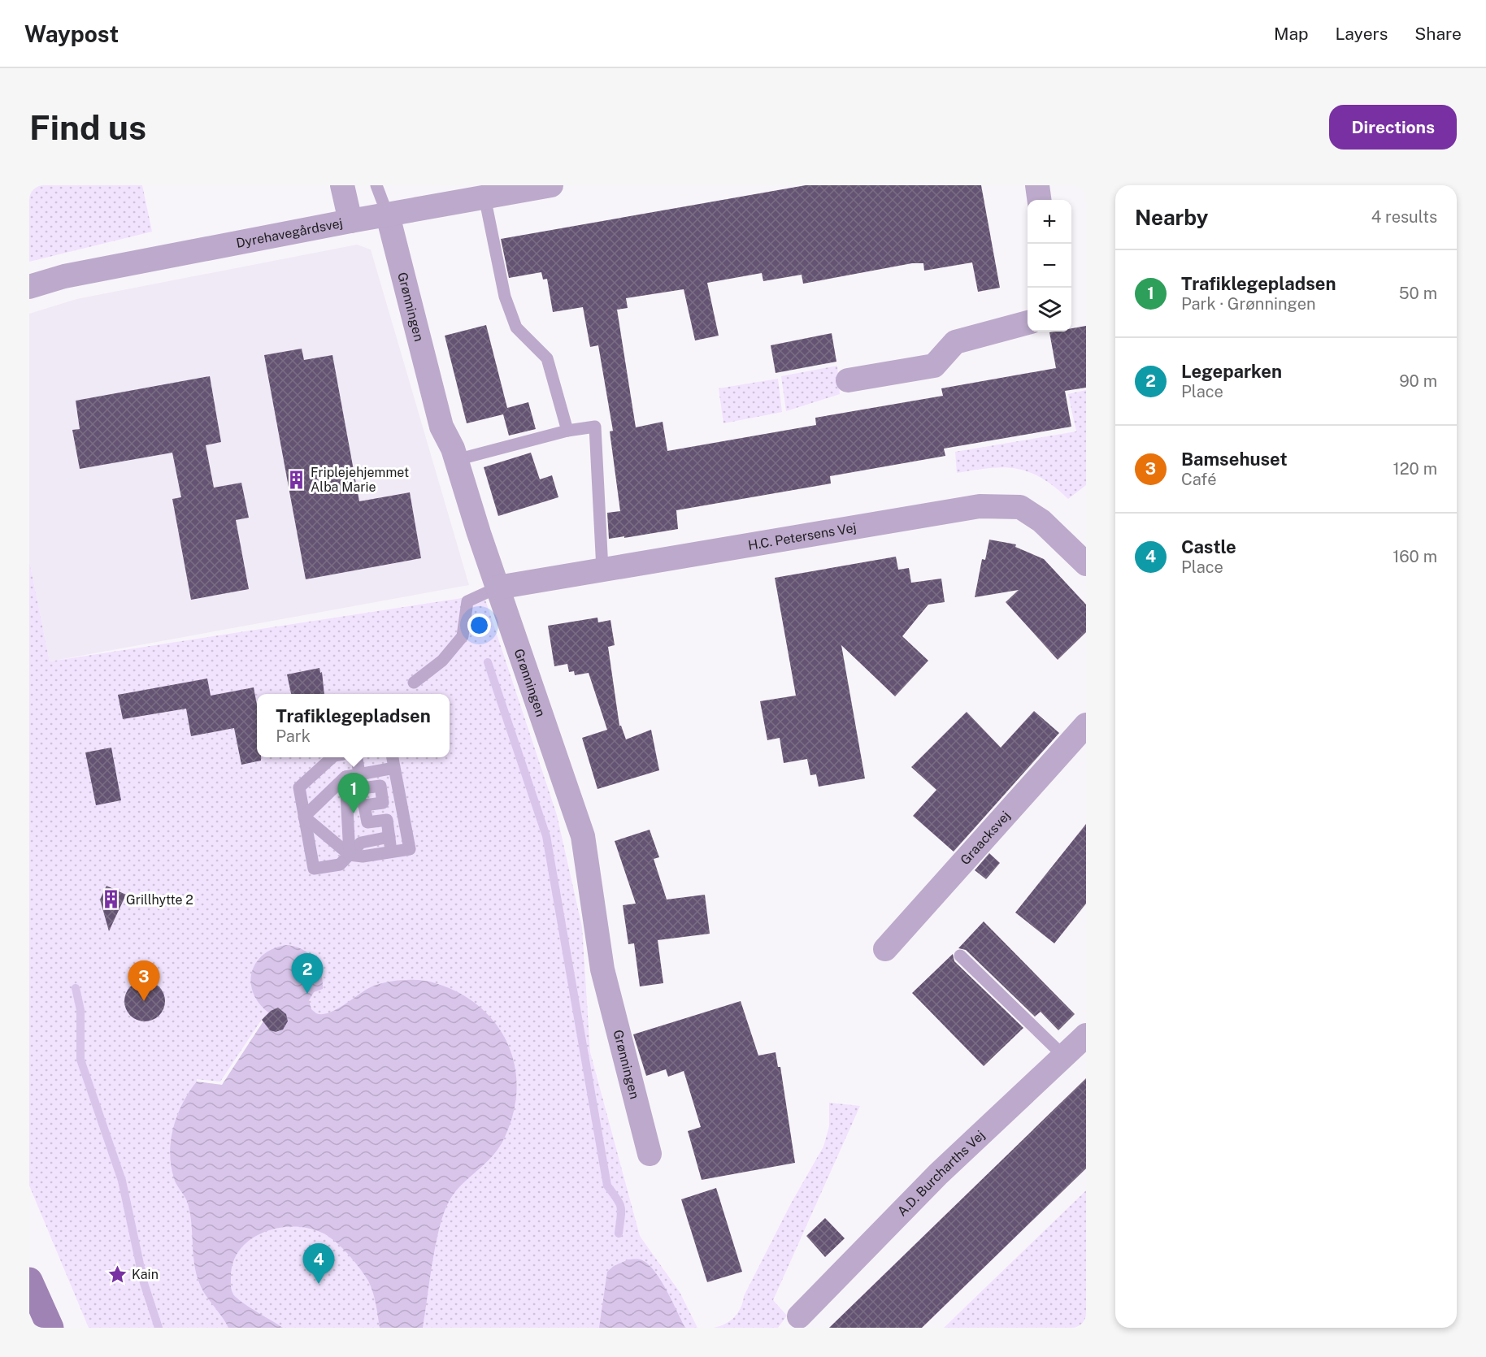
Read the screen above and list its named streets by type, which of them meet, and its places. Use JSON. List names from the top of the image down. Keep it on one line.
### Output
{"streets":{"street":["Dyrehavegårdsvej","Grønningen","H.C. Petersens Vej","Graacksvej","A.D. Burcharths Vej"]},"crossings":[["Dyrehavegårdsvej","Grønningen"],["Grønningen","H.C. Petersens Vej"]],"places":{"building":["Friplejehjemmet Alba Marie","Grillhytte 2"],"place":["Kain"]},"page":{"header":"Waypost","nav":["Map","Layers","Share"],"buttons":"Directions","title":"Find us","heading":["Nearby","4 results"],"map_buttons":["+","−"],"list":[{"mark":"1","name":"Trafiklegepladsen","note":"Park · Grønningen","value":"50 m"},{"mark":"2","name":"Legeparken","note":"Place","value":"90 m"},{"mark":"3","name":"Bamsehuset","note":"Café","value":"120 m"},{"mark":"4","name":"Castle","note":"Place","value":"160 m"}],"popup":["Trafiklegepladsen","Park"],"pins":["1","2","3","4"]}}
